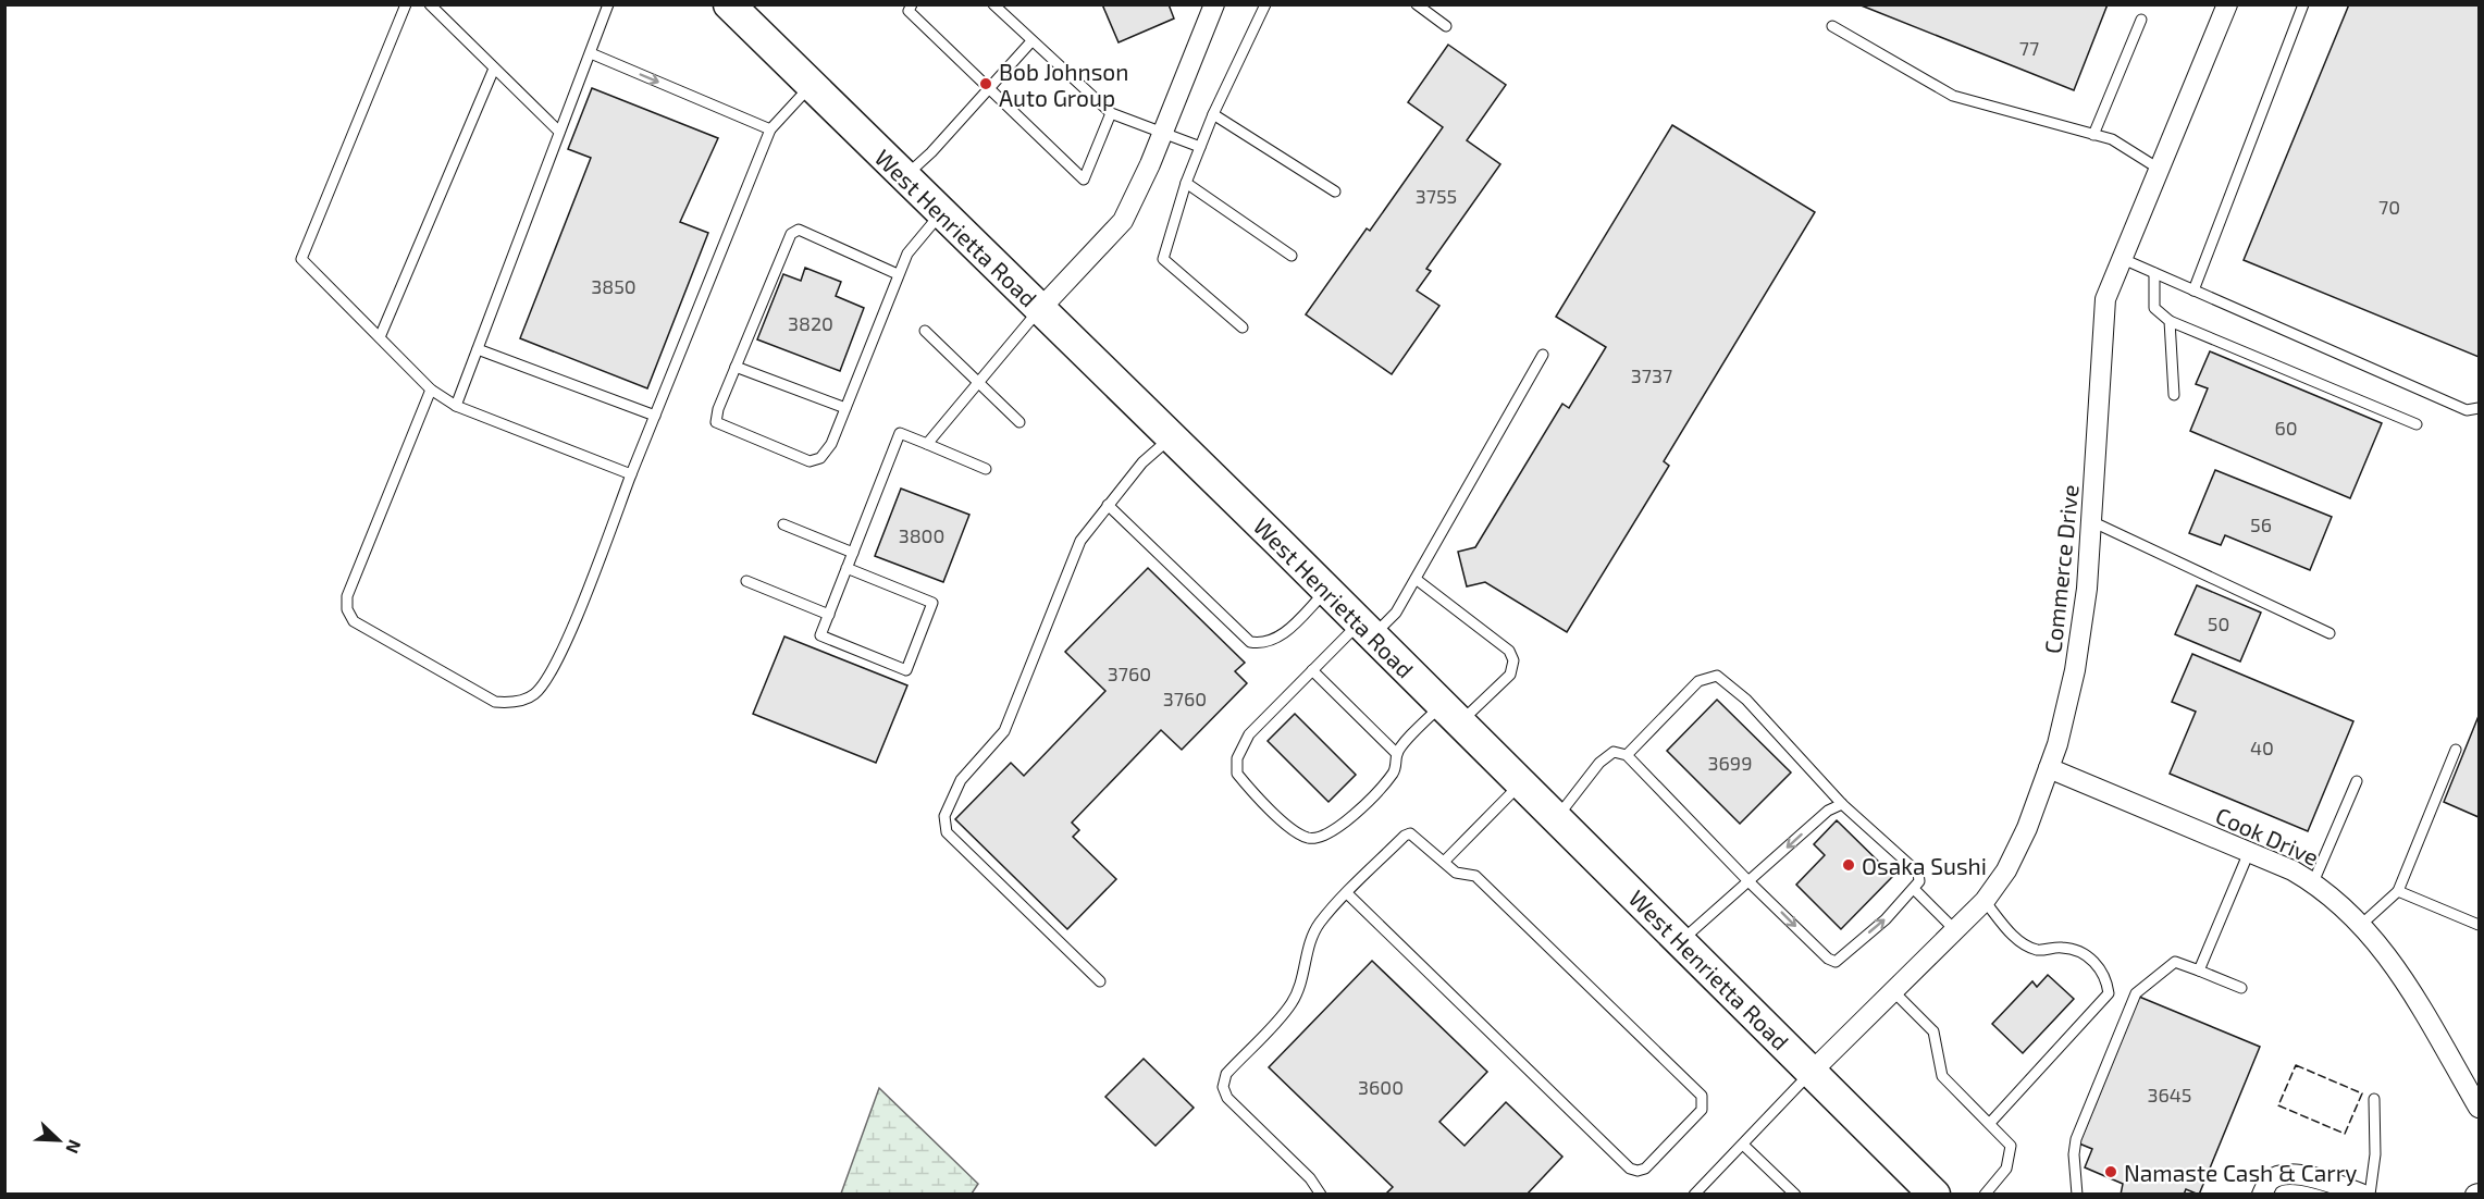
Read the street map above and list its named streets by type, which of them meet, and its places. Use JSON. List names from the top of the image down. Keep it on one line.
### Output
{"streets":{"main road":["West Henrietta Road"],"street":["Commerce Drive","Cook Drive"]},"crossings":[["West Henrietta Road","Commerce Drive"],["Commerce Drive","Cook Drive"]],"places":["Bob Johnson Auto Group","Osaka Sushi","Namaste Cash & Carry"],"house_numbers":["77","3755","70","3850","3820","3737","60","56","3800","50","3760","3760","40","3699","3600","3645"],"north":"bottom right"}
